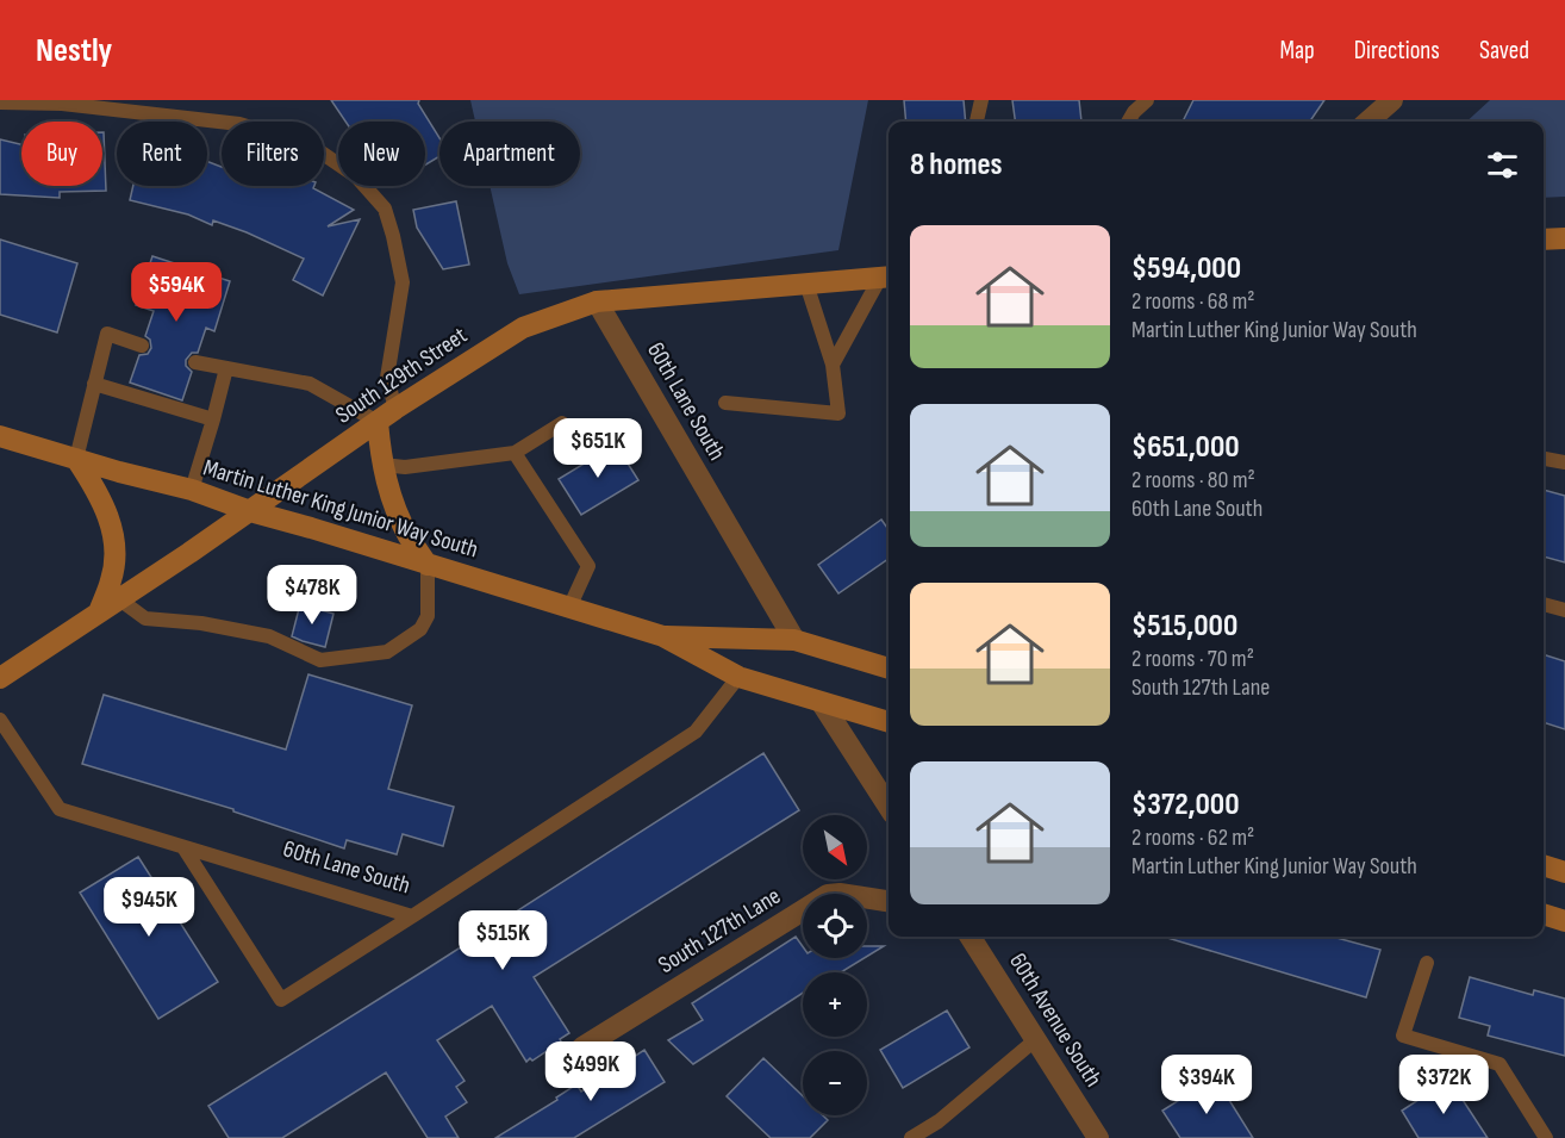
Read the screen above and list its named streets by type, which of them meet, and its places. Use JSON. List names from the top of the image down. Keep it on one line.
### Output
{"streets":{"street":["South 129th Street","60th Lane South","Martin Luther King Junior Way South","South 127th Lane","60th Avenue South"]},"crossings":[["South 129th Street","60th Lane South"],["South 129th Street","Martin Luther King Junior Way South"],["60th Lane South","Martin Luther King Junior Way South"]],"north":"bottom right","page":{"header":"Nestly","nav":["Map","Directions","Saved"],"chip":["Buy","Rent","Filters","New","Apartment"],"heading":"8 homes","list":[{"name":"$594,000","note":"2 rooms · 68 m² · Martin Luther King Junior Way South"},{"name":"$651,000","note":"2 rooms · 80 m² · 60th Lane South"},{"name":"$515,000","note":"2 rooms · 70 m² · South 127th Lane"},{"name":"$372,000","note":"2 rooms · 62 m² · Martin Luther King Junior Way South"}],"price":["$594K","$651K","$478K","$945K","$515K","$499K","$394K","$372K"],"map_buttons":["+","−"]}}
